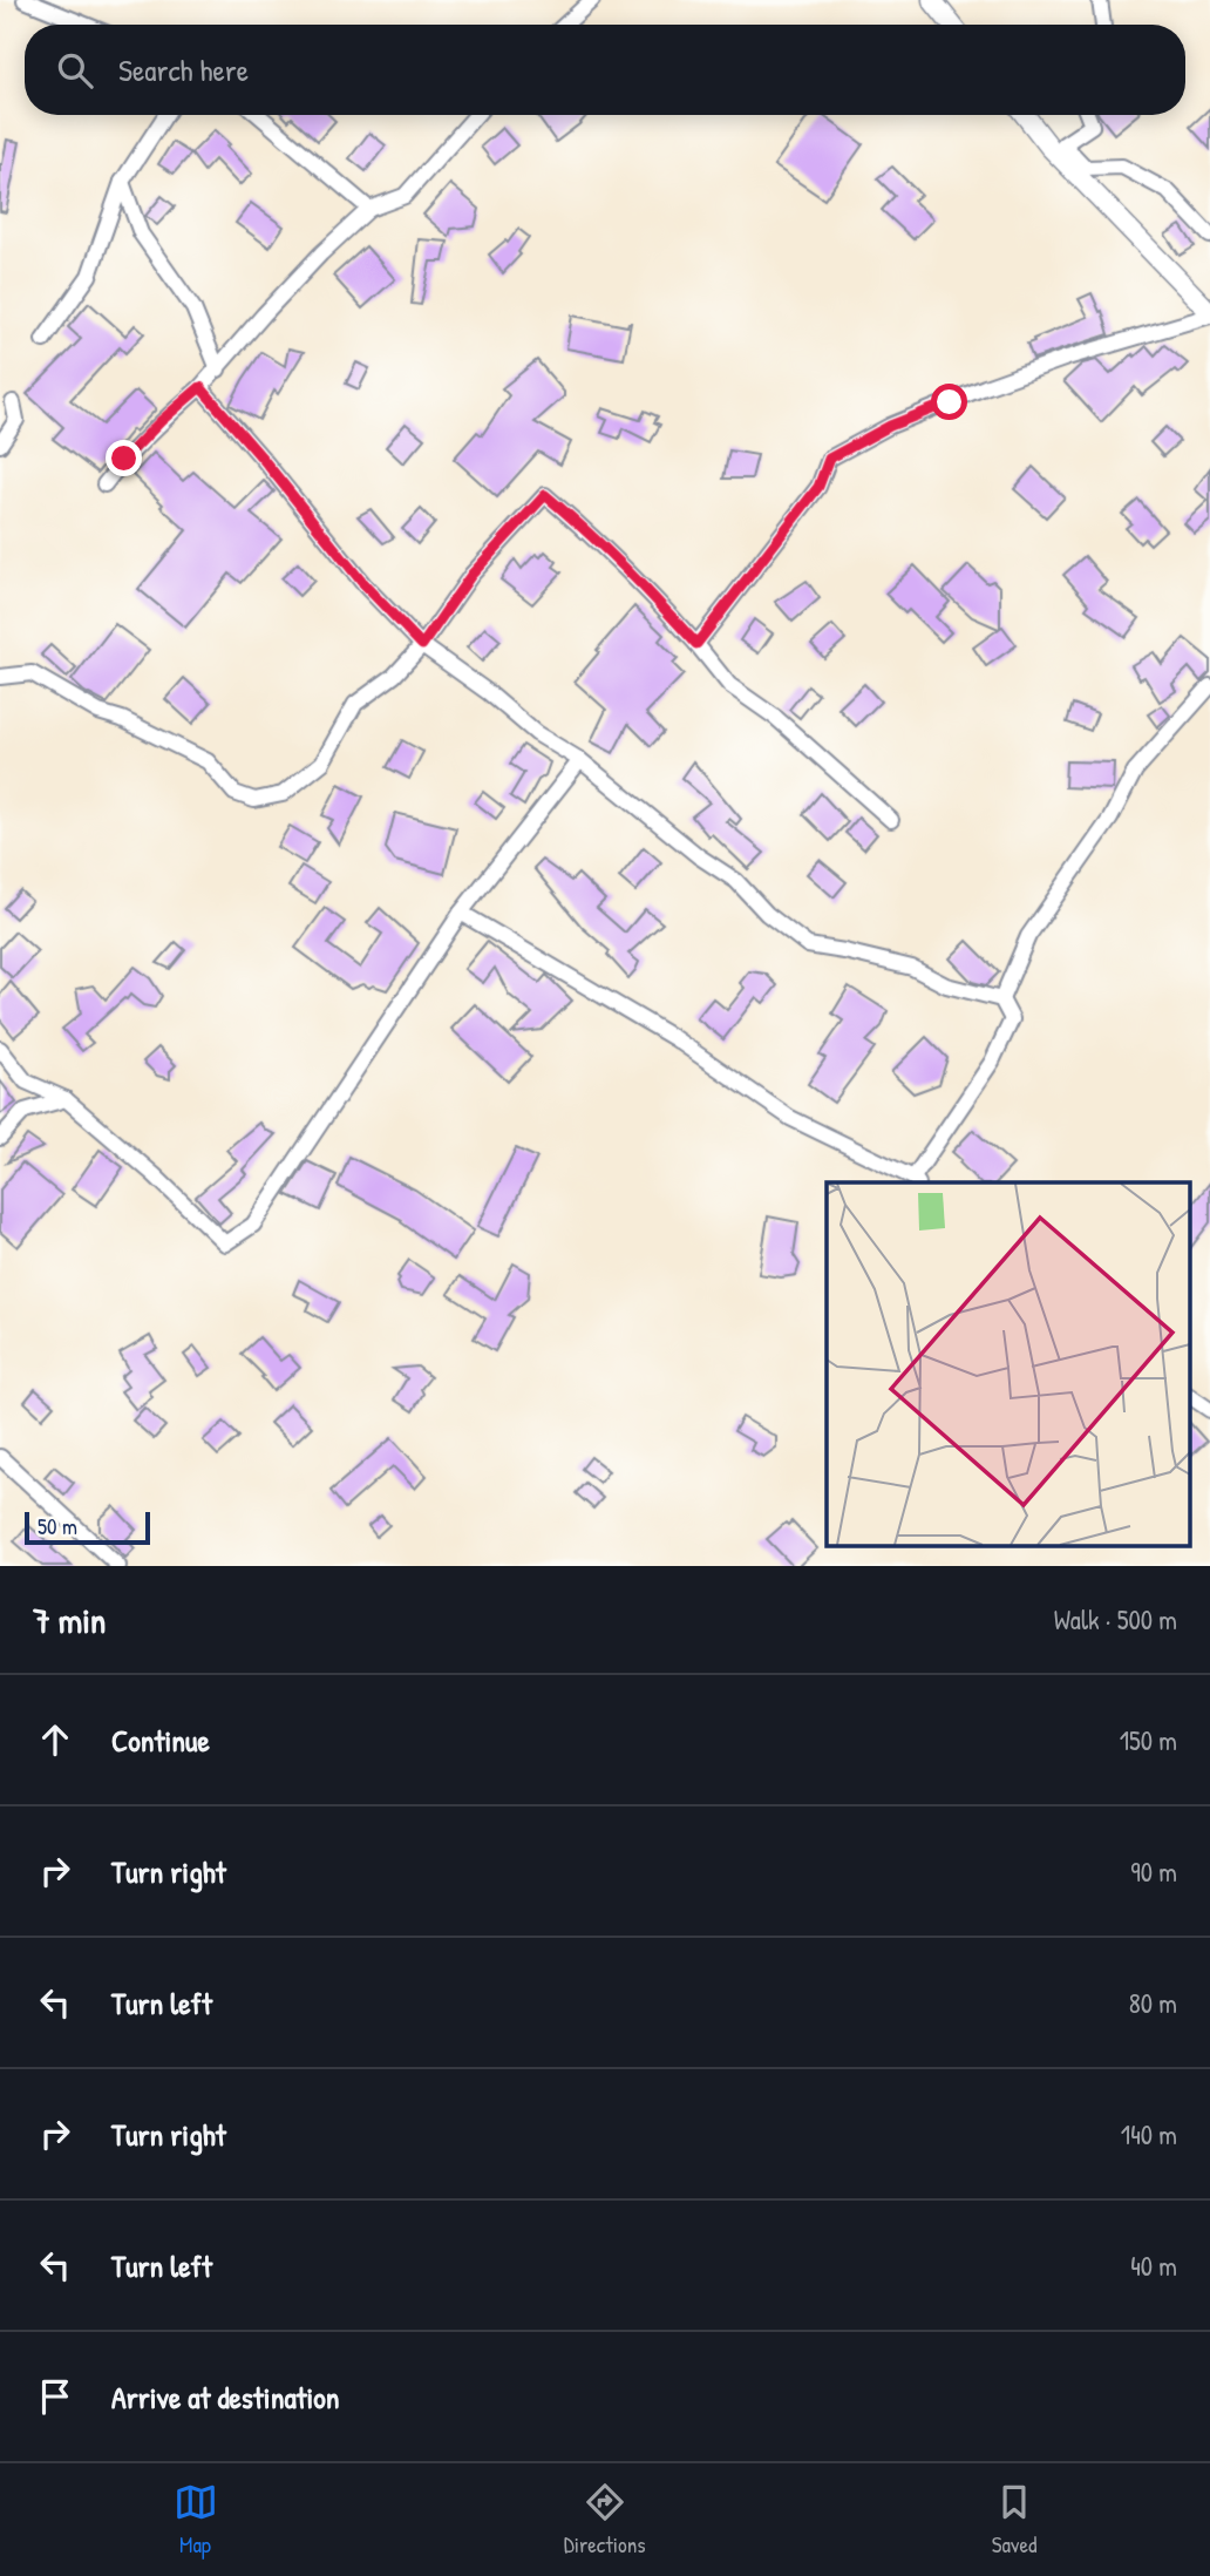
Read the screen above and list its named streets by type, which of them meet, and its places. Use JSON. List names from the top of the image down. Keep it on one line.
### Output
{"scale_bar":"50 m","page":{"search":"Search here","scale":"50 m","heading":["7 min","Walk · 500 m"],"list":[["Continue","150 m"],["Turn right","90 m"],["Turn left","80 m"],["Turn right","140 m"],["Turn left","40 m"],"Arrive at destination"],"nav":["Map","Directions","Saved"]}}
